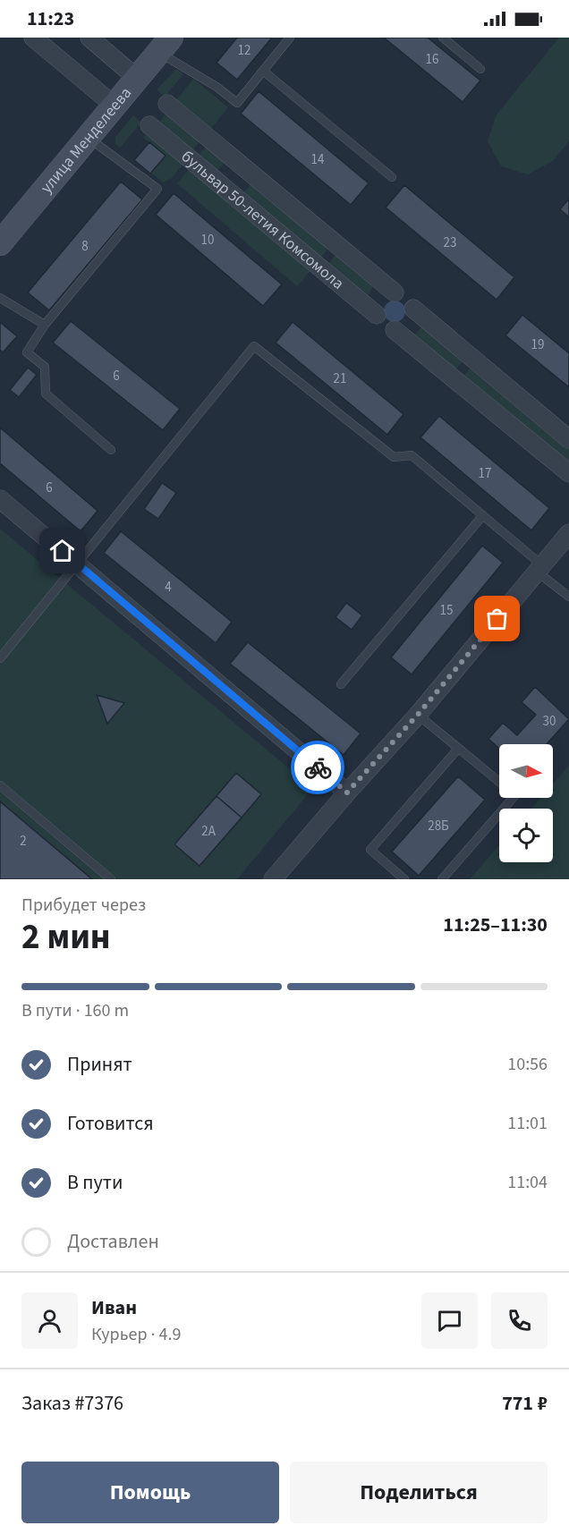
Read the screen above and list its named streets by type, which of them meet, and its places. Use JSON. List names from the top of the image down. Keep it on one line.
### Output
{"streets":{"main road":["улица Менделеева"],"street":["бульвар 50-летия Комсомола"]},"house_numbers":["12","16","14","10","23","8","19","6","21","17","6","4","15","30","28Б","2А","2"],"north":"right","page":{"status":"11:23","heading":["2 мин","Прибудет через","11:25–11:30"],"panel":["Иван","Курьер · 4.9","Заказ #7376","771 ₽"],"bar":"В пути · 160 m","list":[["Принят","10:56"],["Готовится","11:01"],["В пути","11:04"],"Доставлен"],"buttons":["Помощь","Поделиться"]}}
